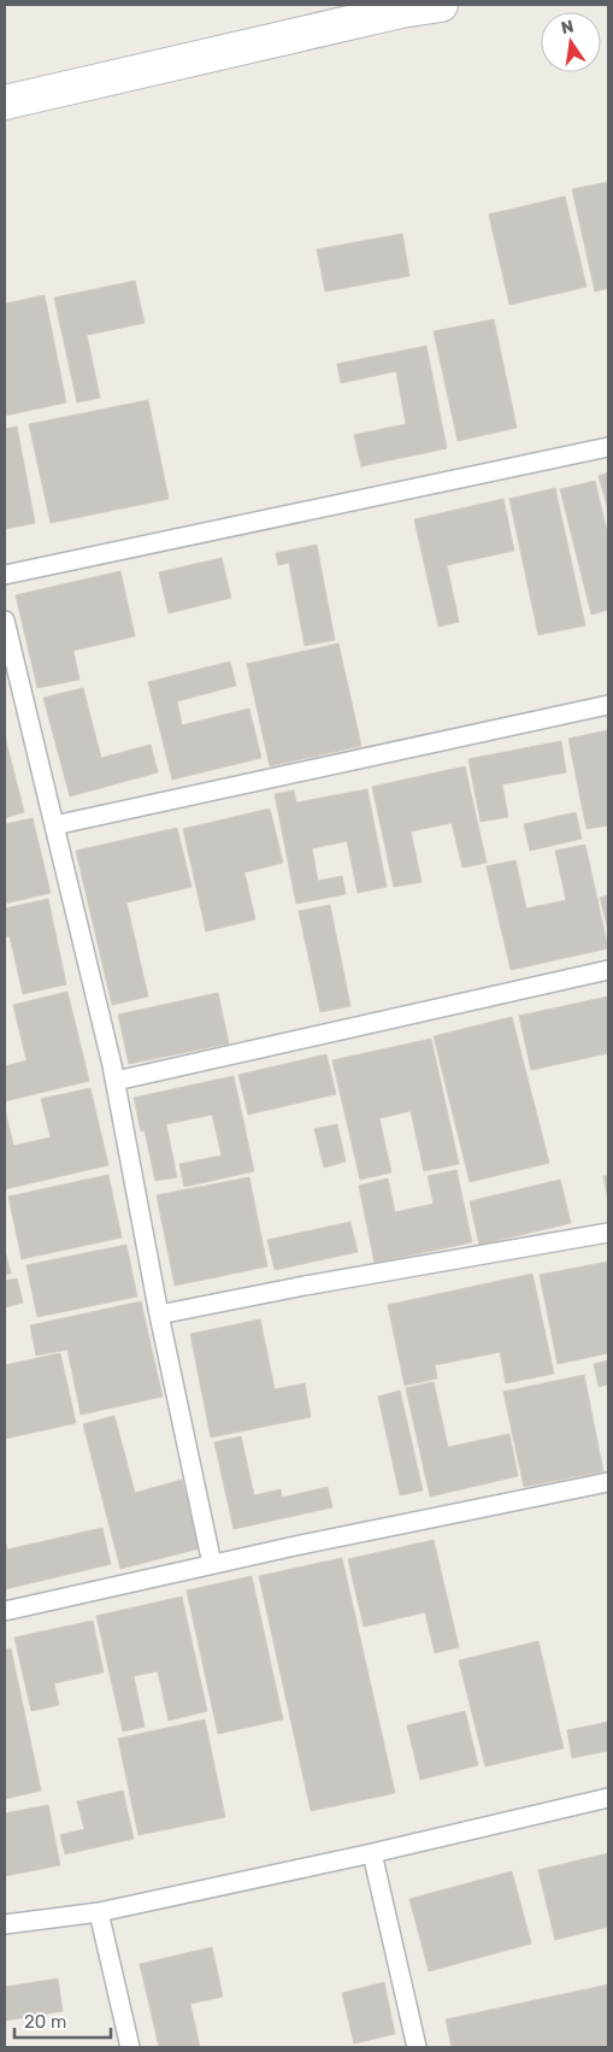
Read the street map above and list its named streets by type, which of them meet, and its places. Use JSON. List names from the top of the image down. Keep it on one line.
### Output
{"scale_bar":"20 m","north":"top"}
